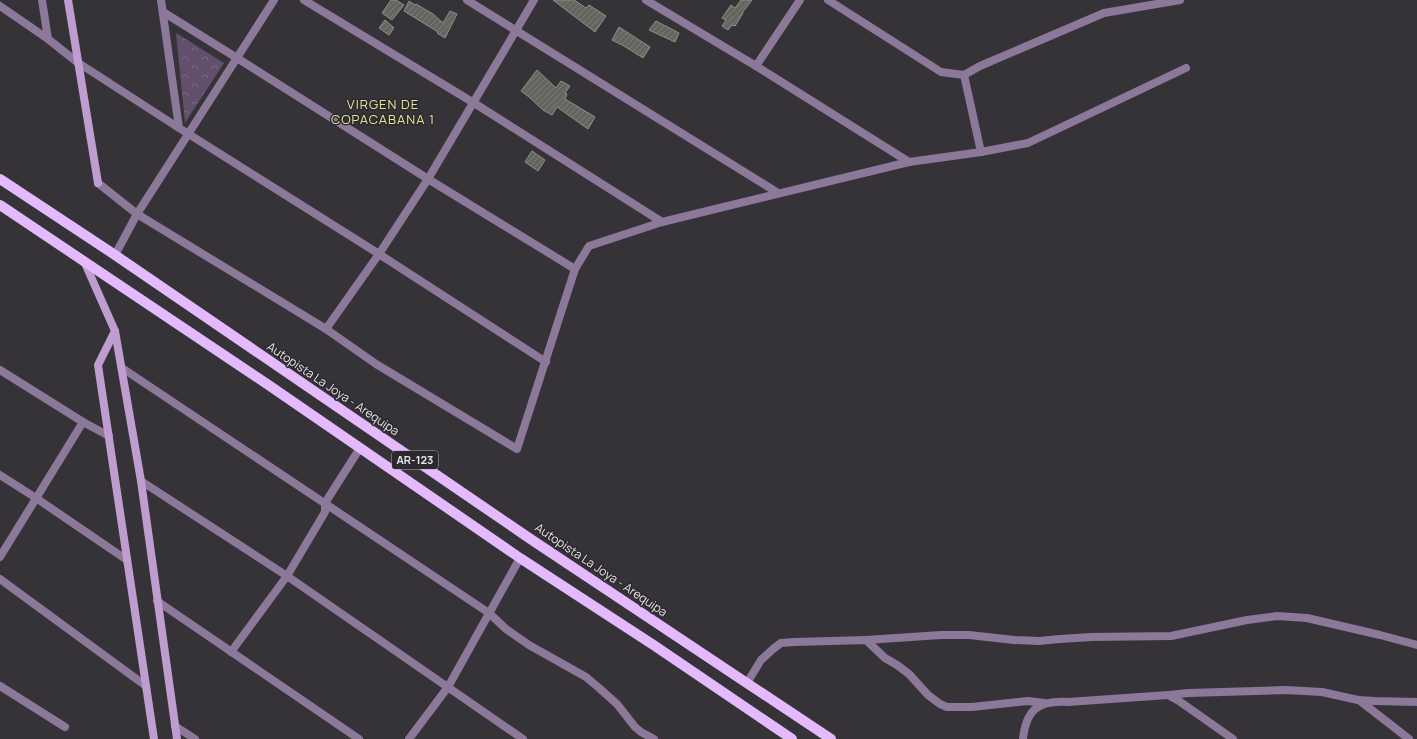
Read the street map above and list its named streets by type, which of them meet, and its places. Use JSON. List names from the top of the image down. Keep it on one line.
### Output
{"streets":{"main road":["Autopista La Joya - Arequipa","AR-123"]},"districts":["VIRGEN DE COPACABANA 1"]}
